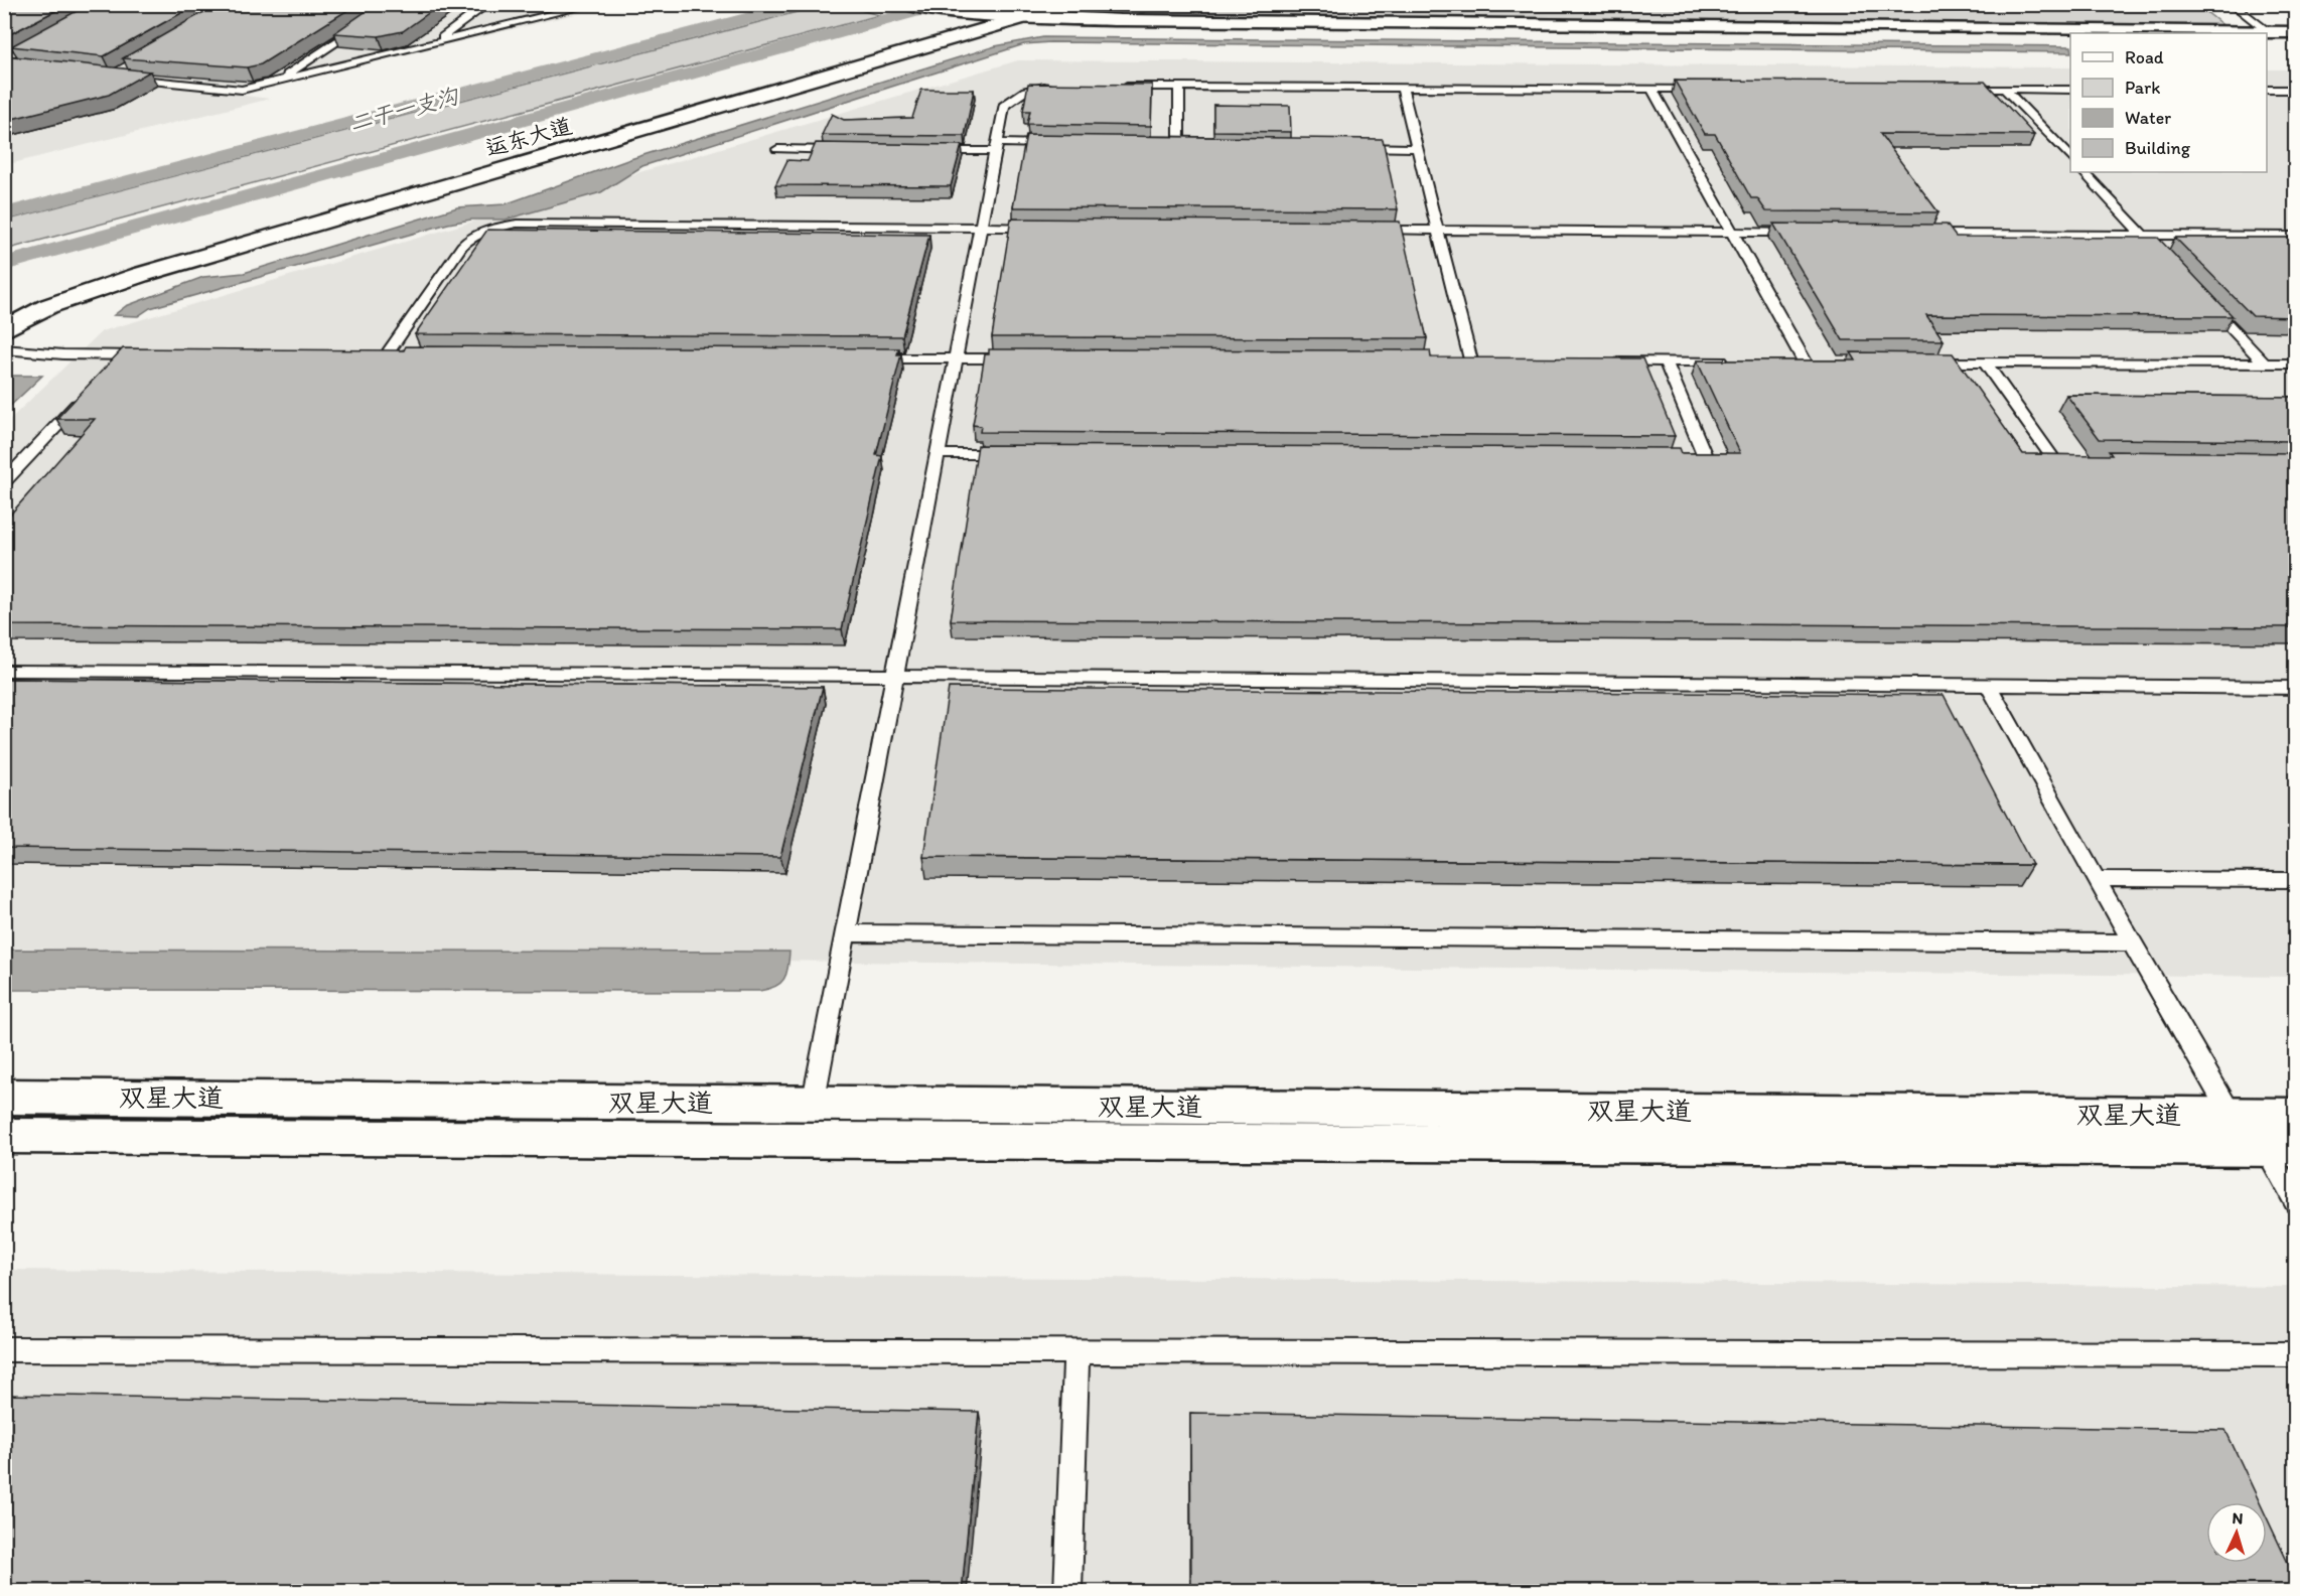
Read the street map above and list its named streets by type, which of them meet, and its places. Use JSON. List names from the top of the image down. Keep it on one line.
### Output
{"streets":{"street":["运东大道","双星大道"]},"water":["二干一支沟"],"legend":["Road","Park","Water","Building"],"north":"top"}
